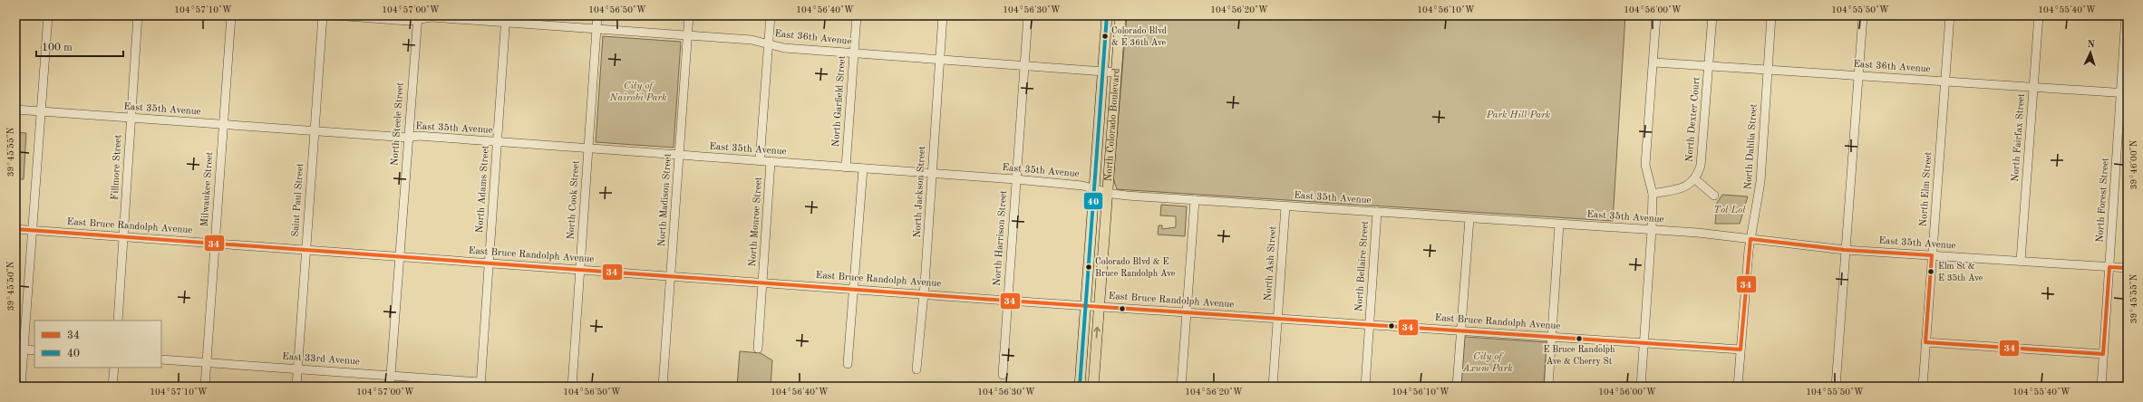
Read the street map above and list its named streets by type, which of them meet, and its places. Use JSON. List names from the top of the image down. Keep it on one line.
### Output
{"streets":{"main road":["North Colorado Boulevard"],"street":["East 36th Avenue","North Garfield Street","East 35th Avenue","North Dexter Court","North Steele Street","North Fairfax Street","North Dahlia Street","Fillmore Street","Milwaukee Street","North Adams Street","North Elm Street","North Jackson Street","Saint Paul Street","North Cook Street","North Madison Street","North Forest Street","North Monroe Street","East Bruce Randolph Avenue","North Harrison Street","North Ash Street","North Bellaire Street","East 33rd Avenue"]},"crossings":[["East 36th Avenue","North Garfield Street"],["East 36th Avenue","North Dexter Court"],["East 36th Avenue","North Steele Street"],["East 36th Avenue","North Colorado Boulevard"],["East 36th Avenue","North Fairfax Street"],["East 36th Avenue","North Dahlia Street"],["East 36th Avenue","North Adams Street"],["East 36th Avenue","North Elm Street"],["East 36th Avenue","North Jackson Street"],["East 36th Avenue","North Cook Street"],["East 36th Avenue","North Madison Street"],["East 36th Avenue","North Forest Street"],["East 36th Avenue","North Harrison Street"],["North Garfield Street","East 35th Avenue"],["East 35th Avenue","North Steele Street"],["East 35th Avenue","North Colorado Boulevard"],["East 35th Avenue","North Fairfax Street"],["East 35th Avenue","North Dahlia Street"],["East 35th Avenue","Fillmore Street"],["East 35th Avenue","Milwaukee Street"],["East 35th Avenue","North Adams Street"],["East 35th Avenue","North Elm Street"],["East 35th Avenue","North Jackson Street"],["East 35th Avenue","Saint Paul Street"],["East 35th Avenue","North Cook Street"],["East 35th Avenue","North Madison Street"],["East 35th Avenue","North Forest Street"],["East 35th Avenue","North Monroe Street"],["East 35th Avenue","North Harrison Street"],["East 35th Avenue","North Ash Street"],["East 35th Avenue","North Bellaire Street"],["North Steele Street","East Bruce Randolph Avenue"],["North Steele Street","East 33rd Avenue"],["North Colorado Boulevard","East Bruce Randolph Avenue"],["North Dahlia Street","East Bruce Randolph Avenue"],["Fillmore Street","East Bruce Randolph Avenue"],["Milwaukee Street","East Bruce Randolph Avenue"],["Milwaukee Street","East 33rd Avenue"],["North Adams Street","East Bruce Randolph Avenue"],["North Adams Street","East 33rd Avenue"],["North Jackson Street","East Bruce Randolph Avenue"],["Saint Paul Street","East Bruce Randolph Avenue"],["Saint Paul Street","East 33rd Avenue"],["North Cook Street","East Bruce Randolph Avenue"],["North Madison Street","East Bruce Randolph Avenue"],["North Monroe Street","East Bruce Randolph Avenue"],["East Bruce Randolph Avenue","North Harrison Street"],["East Bruce Randolph Avenue","North Ash Street"],["East Bruce Randolph Avenue","North Bellaire Street"]],"parks":["City of Nairobi Park","Park Hill Park","Tot Lot","City of Axum Park"],"places":["Colorado Blvd & E 36th Ave","Colorado Blvd & E Bruce Randolph Ave","Elm St & E 35th Ave","E Bruce Randolph Ave & Cherry St"],"lines":["transit line 40","transit line 34"],"legend":["34","40"],"scale_bar":"100 m","north":"top","coordinates":["104°57'10\"W","104°57'00\"W","104°56'50\"W","104°56'40\"W","104°56'30\"W","104°56'20\"W","104°56'10\"W","104°56'00\"W","104°55'50\"W","104°55'40\"W","39°45'55\"N","39°46'00\"N","39°45'50\"N"]}
